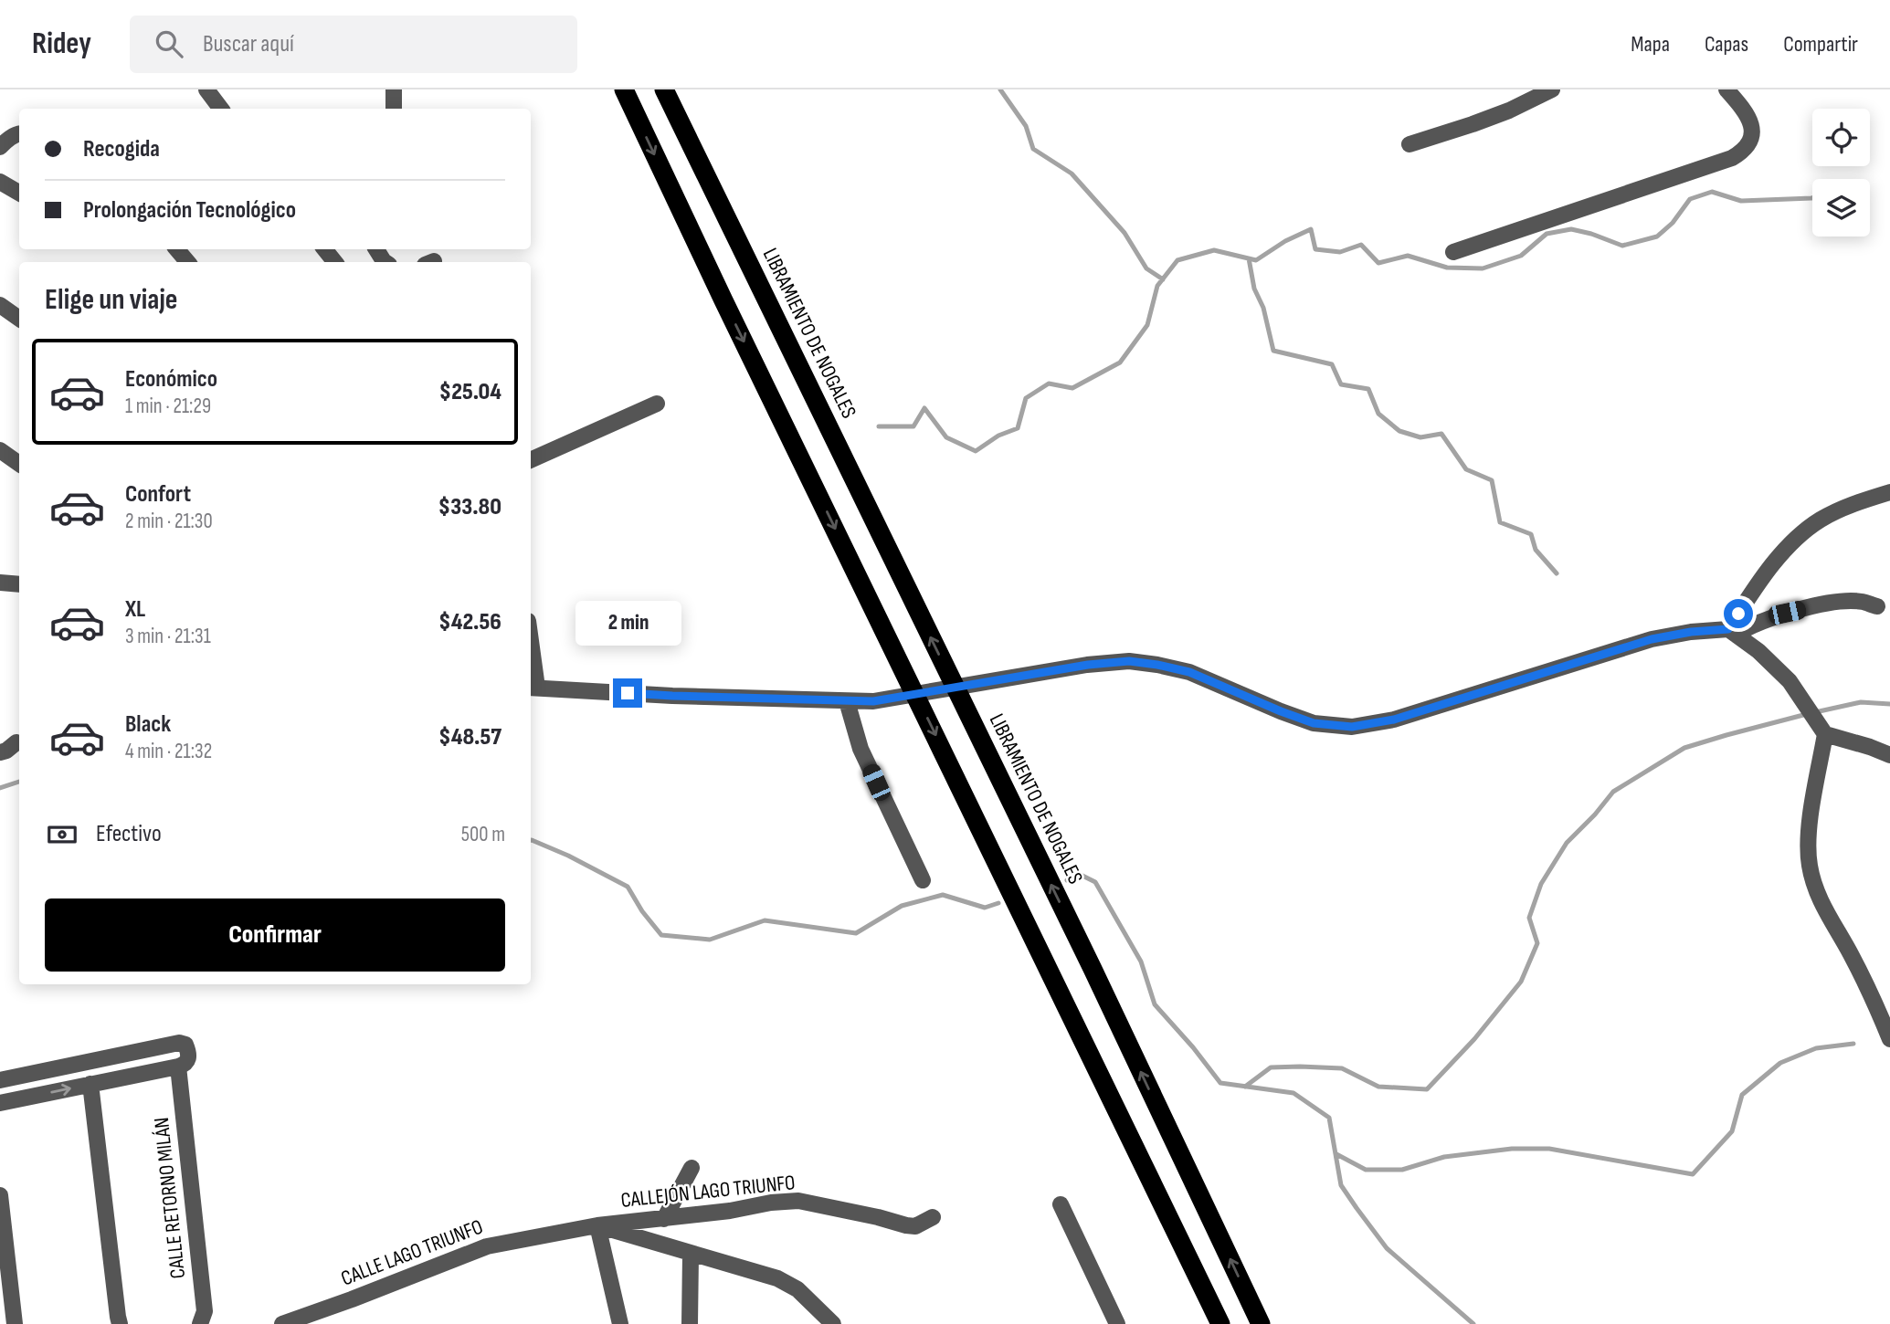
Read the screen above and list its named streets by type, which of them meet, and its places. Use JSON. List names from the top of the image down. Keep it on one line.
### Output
{"streets":{"highway":["LIBRAMIENTO DE NOGALES"],"street":["CALLEJÓN LAGO TRIUNFO","CALLE RETORNO MILÁN","CALLE LAGO TRIUNFO"]},"crossings":[["CALLEJÓN LAGO TRIUNFO","CALLE LAGO TRIUNFO"]],"page":{"header":"Ridey","search":"Buscar aquí","nav":["Mapa","Capas","Compartir"],"banner":["Recogida","Prolongación Tecnológico"],"heading":"Elige un viaje","list":[{"name":"Económico","note":"1 min · 21:29","value":"$25.04"},{"name":"Confort","note":"2 min · 21:30","value":"$33.80"},{"name":"XL","note":"3 min · 21:31","value":"$42.56"},{"name":"Black","note":"4 min · 21:32","value":"$48.57"}],"bubble":"2 min","pay":["Efectivo","500 m"],"buttons":"Confirmar"}}
